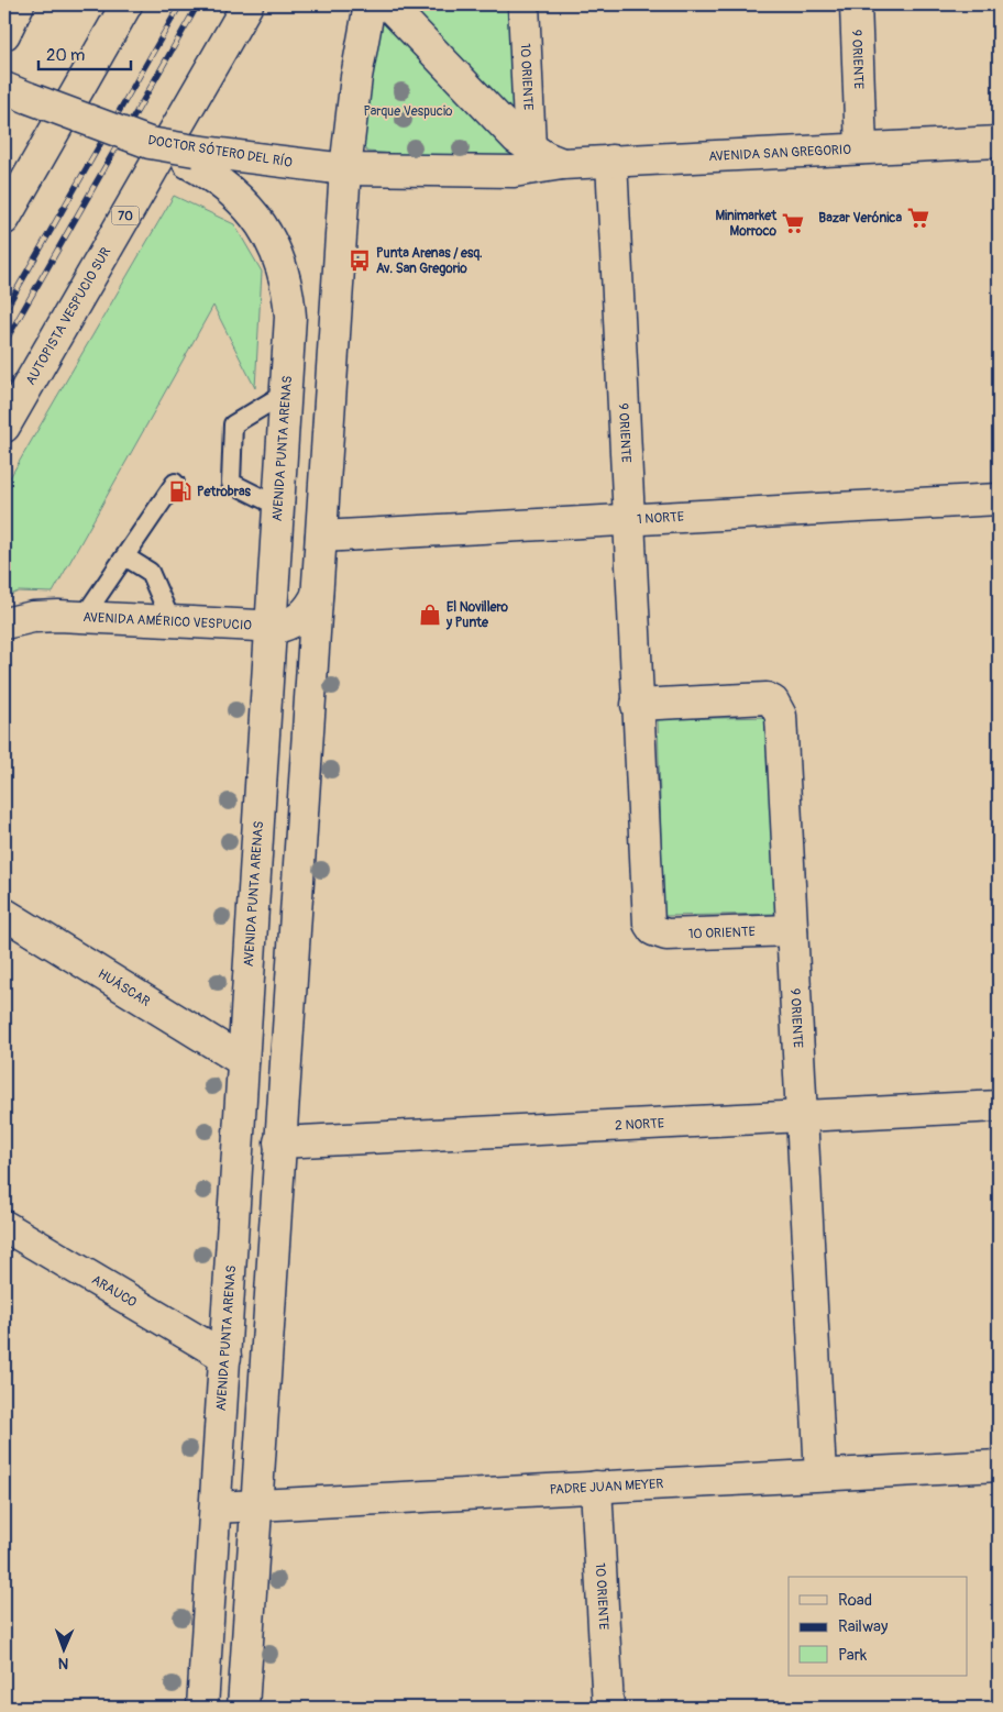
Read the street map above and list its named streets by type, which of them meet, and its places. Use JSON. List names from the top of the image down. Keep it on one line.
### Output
{"streets":{"main road":["9 ORIENTE","10 ORIENTE","DOCTOR SÓTERO DEL RÍO","AVENIDA SAN GREGORIO","70","AUTOPISTA VESPUCIO SUR","AVENIDA PUNTA ARENAS","1 NORTE","AVENIDA AMÉRICO VESPUCIO","HUÁSCAR","2 NORTE","ARAUCO","PADRE JUAN MEYER"]},"crossings":[["9 ORIENTE","10 ORIENTE"],["9 ORIENTE","AVENIDA SAN GREGORIO"],["9 ORIENTE","1 NORTE"],["9 ORIENTE","2 NORTE"],["9 ORIENTE","PADRE JUAN MEYER"],["10 ORIENTE","AVENIDA SAN GREGORIO"],["10 ORIENTE","PADRE JUAN MEYER"],["DOCTOR SÓTERO DEL RÍO","AVENIDA SAN GREGORIO"],["DOCTOR SÓTERO DEL RÍO","AVENIDA PUNTA ARENAS"],["AVENIDA PUNTA ARENAS","AVENIDA AMÉRICO VESPUCIO"],["AVENIDA PUNTA ARENAS","HUÁSCAR"],["AVENIDA PUNTA ARENAS","ARAUCO"],["AVENIDA PUNTA ARENAS","PADRE JUAN MEYER"]],"parks":["Parque Vespucio"],"places":{"supermarket":["Bazar Verónica","Minimarket Morroco"],"bus stop":["Punta Arenas / esq. Av. San Gregorio"],"fuel station":["Petrobras"],"shop":["El Novillero y Punte"]},"legend":["Road","Railway","Park"],"scale_bar":"20 m","north":"bottom"}
